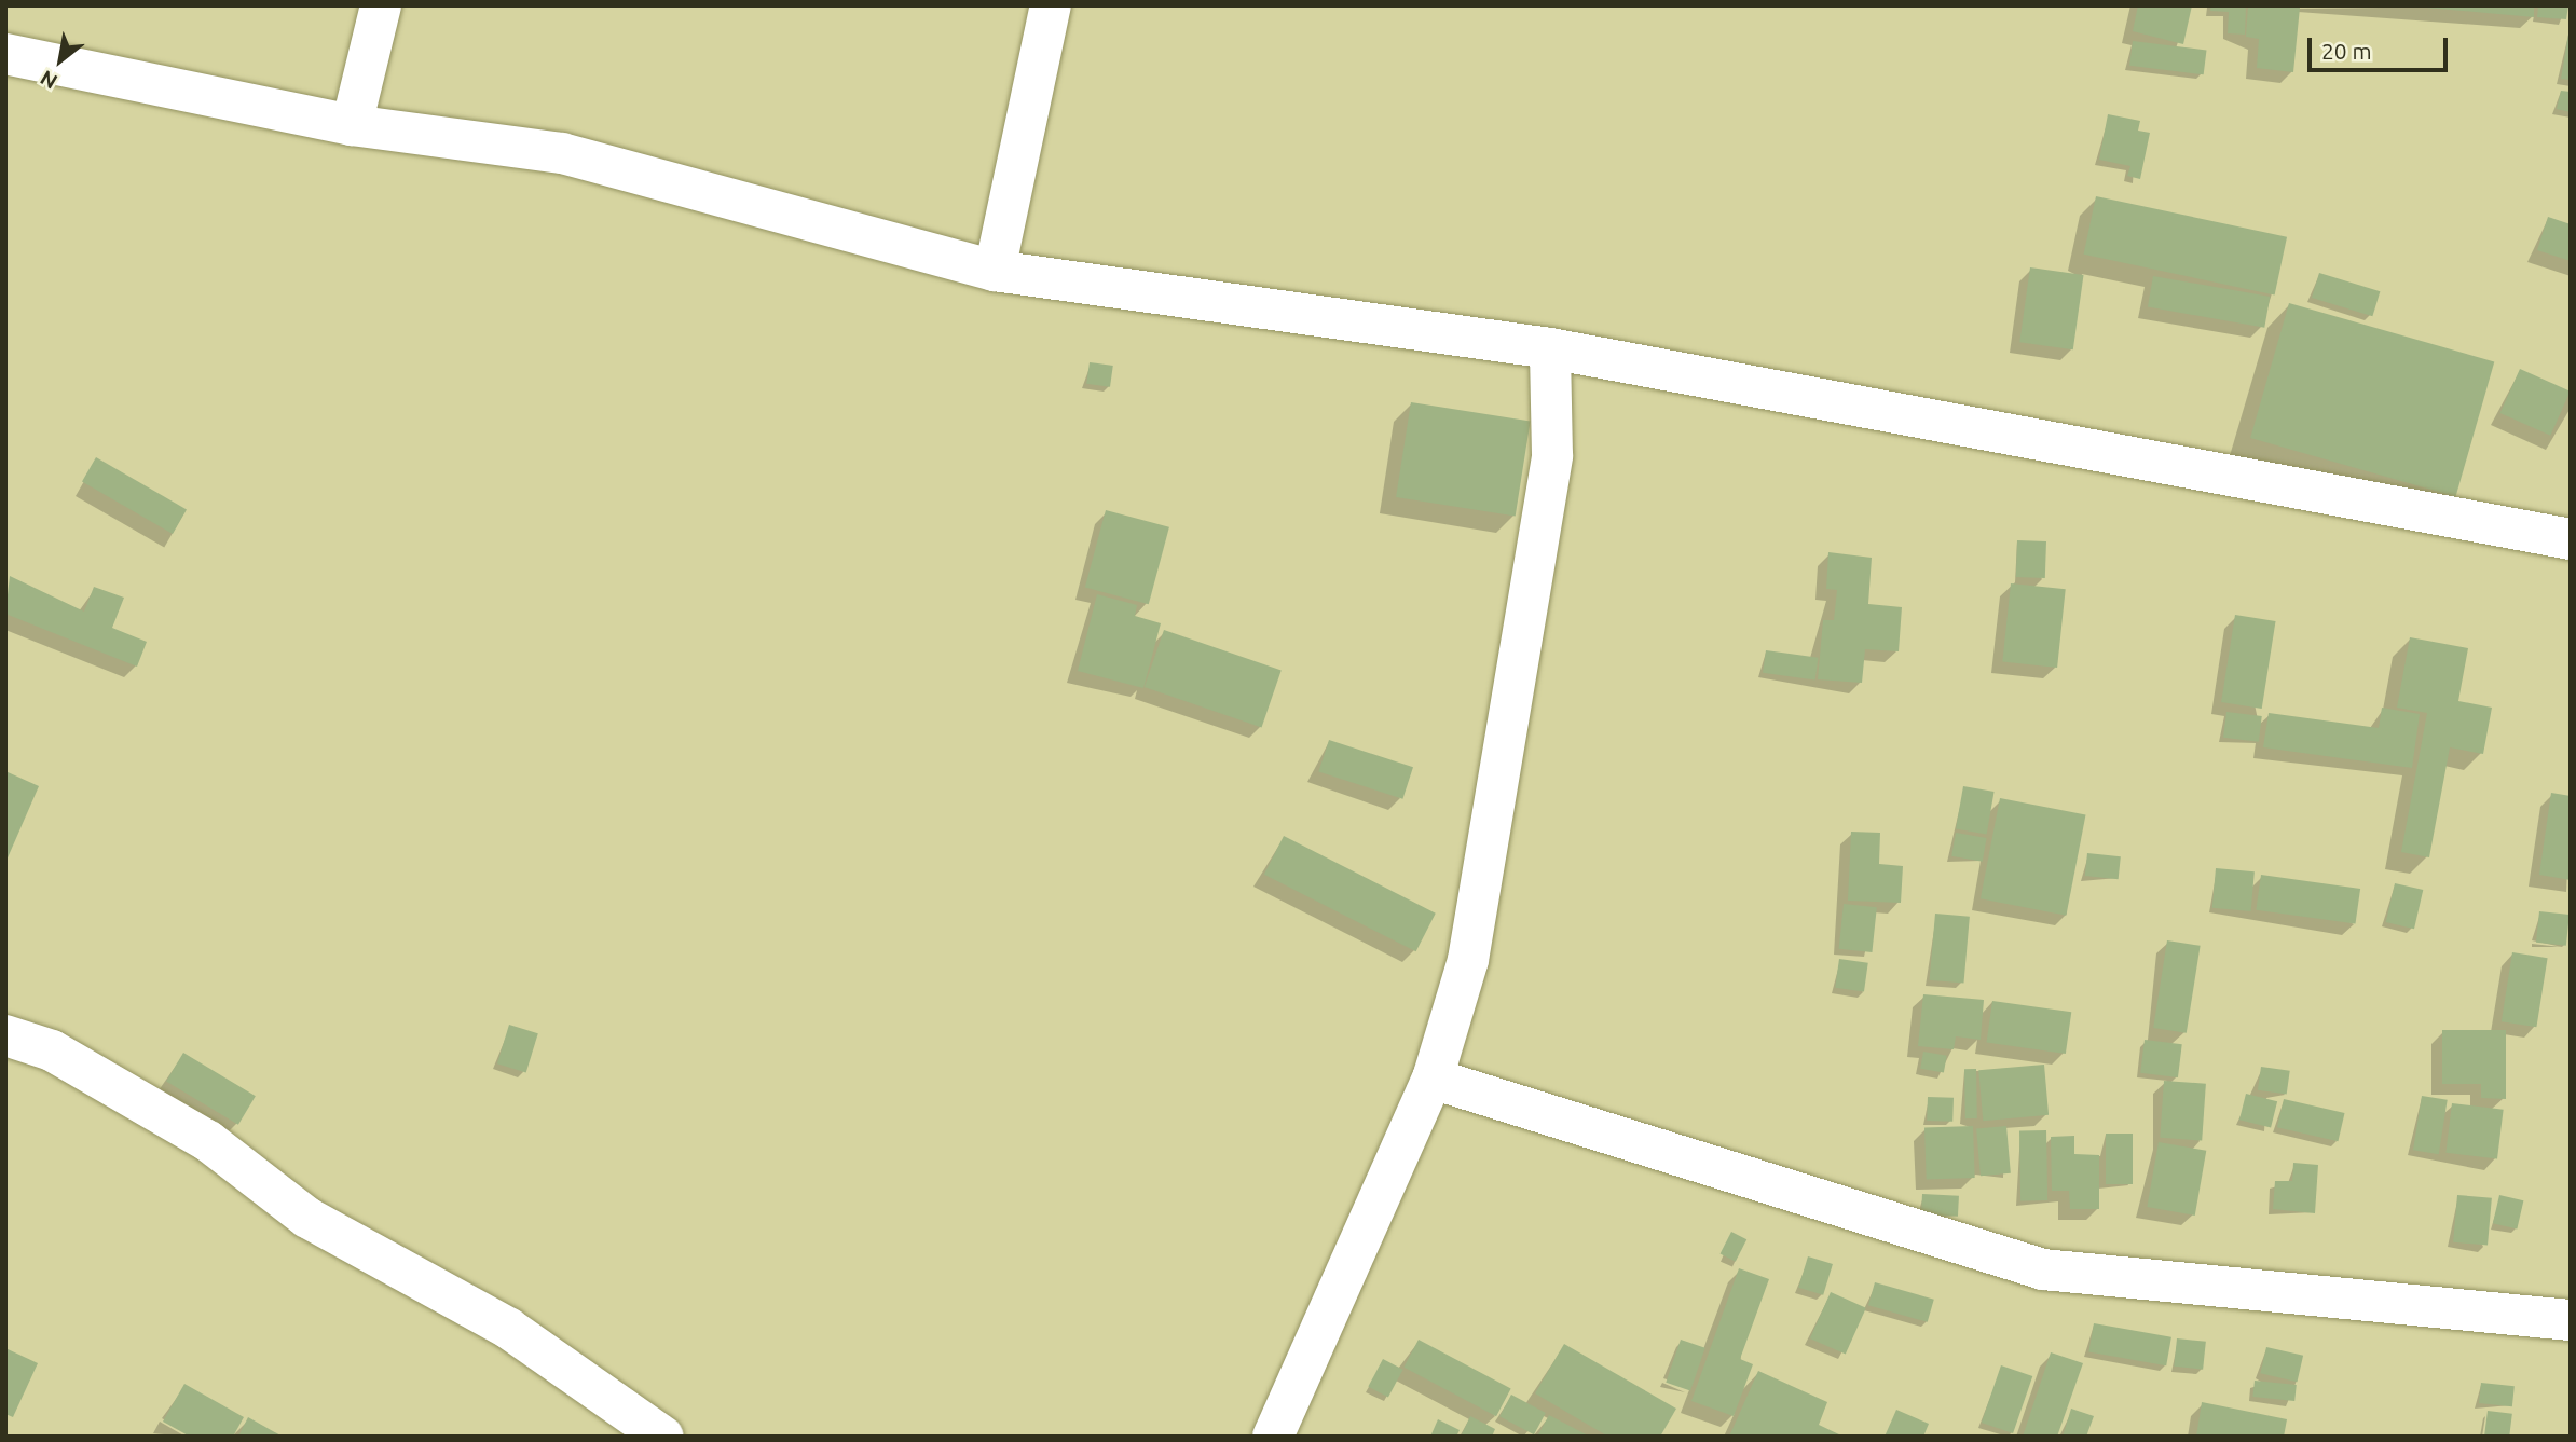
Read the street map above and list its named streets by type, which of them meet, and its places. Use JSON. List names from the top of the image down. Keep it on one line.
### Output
{"scale_bar":"20 m","north":"bottom left"}
